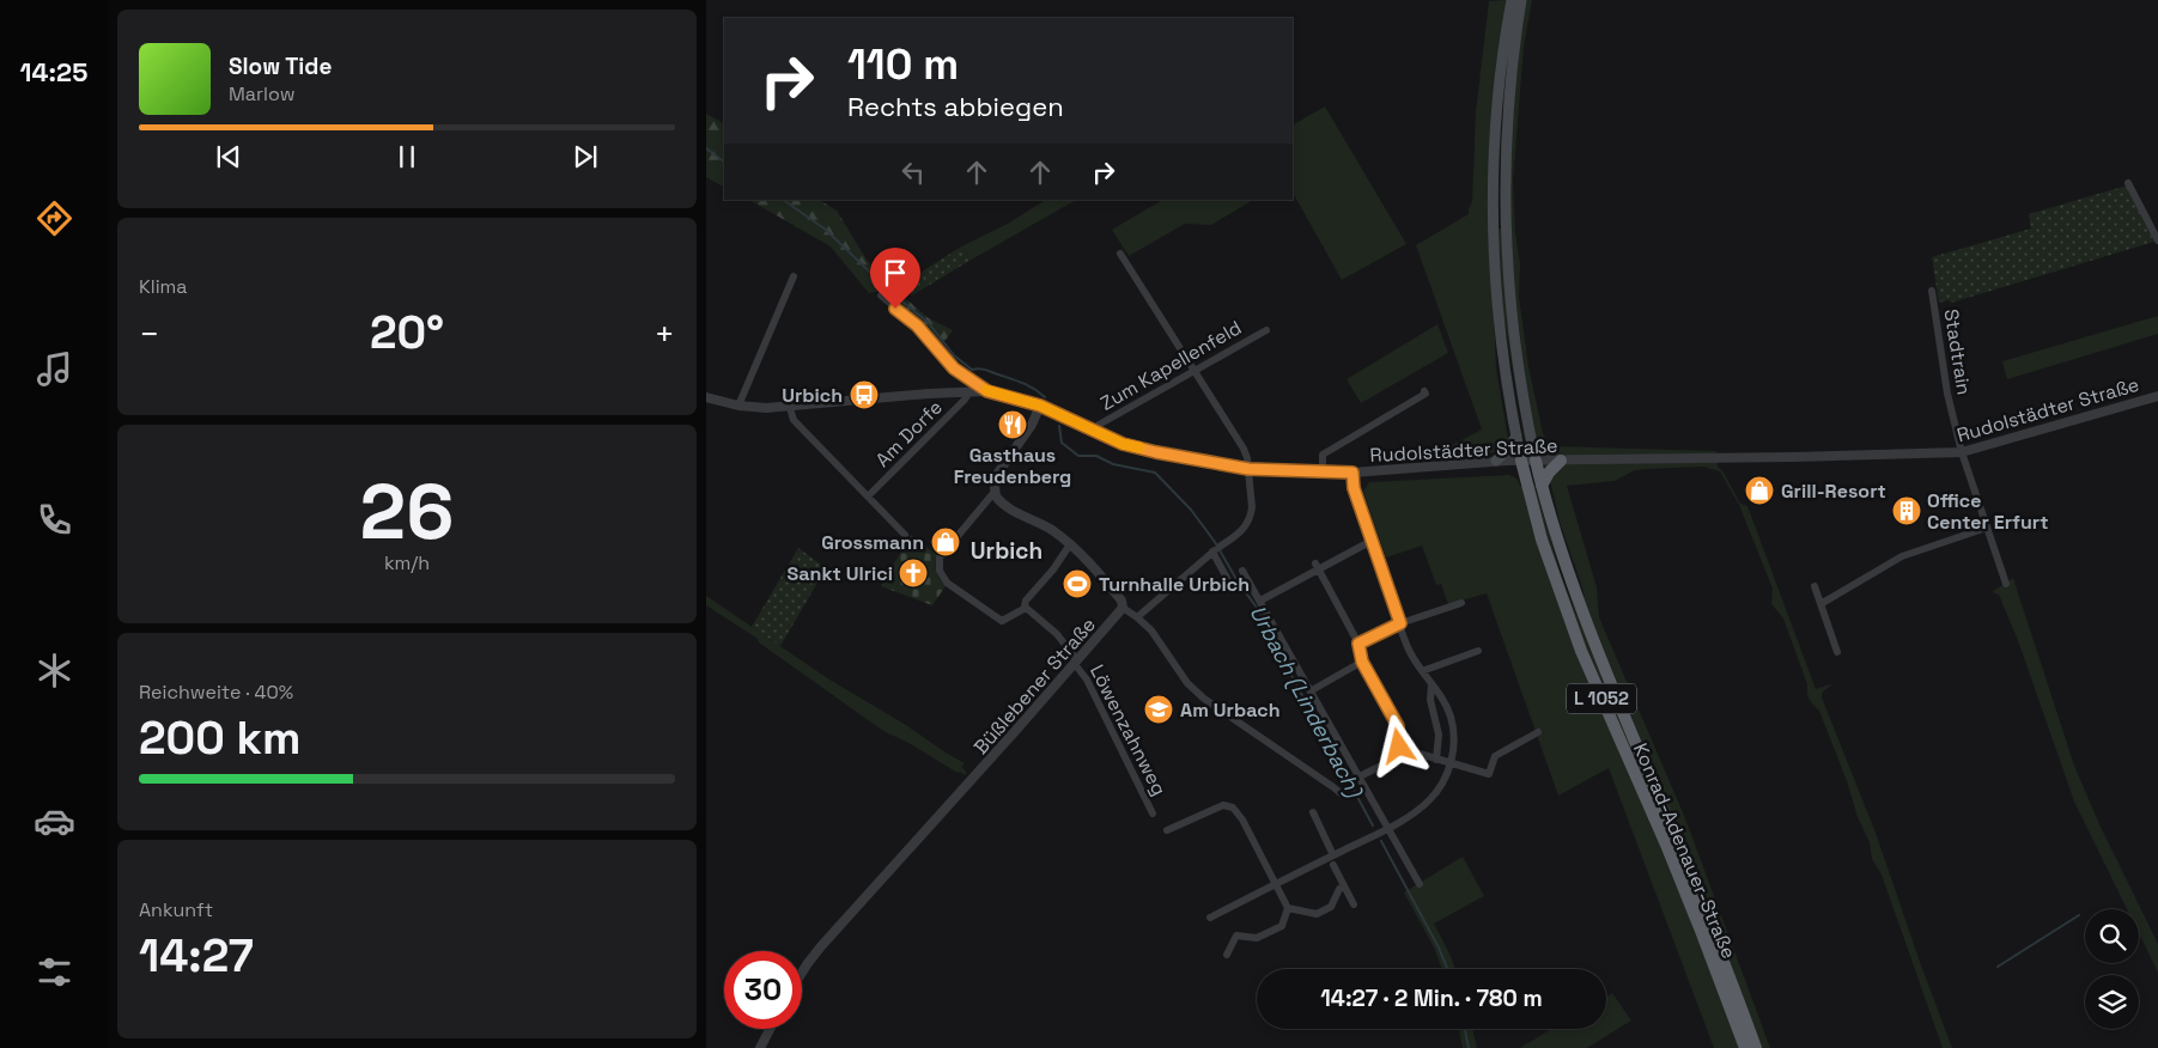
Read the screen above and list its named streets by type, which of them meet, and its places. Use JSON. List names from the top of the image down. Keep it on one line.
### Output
{"streets":{"highway":["L 1052","Konrad-Adenauer-Straße"],"street":["Stadtrain","Zum Kapellenfeld","Rudolstädter Straße","Am Dorfe","Büßlebener Straße","Löwenzahnweg"]},"crossings":[["Stadtrain","Rudolstädter Straße"],["Zum Kapellenfeld","Rudolstädter Straße"],["Rudolstädter Straße","Am Dorfe"],["Rudolstädter Straße","Konrad-Adenauer-Straße"],["Büßlebener Straße","Löwenzahnweg"]],"districts":["Urbich"],"water":["Urbach (Linderbach)"],"places":{"bus stop":["Urbich"],"restaurant":["Gasthaus Freudenberg"],"shop":["Grill-Resort","Grossmann"],"building":["Office Center Erfurt"],"church":["Sankt Ulrici"],"sports":["Turnhalle Urbich"],"school or university":["Am Urbach"]},"page":{"tabs":"14:25","turn":["110 m","Rechts abbiegen"],"song":["Slow Tide","Marlow"],"tile":["Klima",["26","km/h"],["Reichweite · 40%","200 km"],["Ankunft","14:27"]],"heat":["−","20°","+"],"limit":"30","trip":"14:27 · 2 Min. · 780 m"}}
